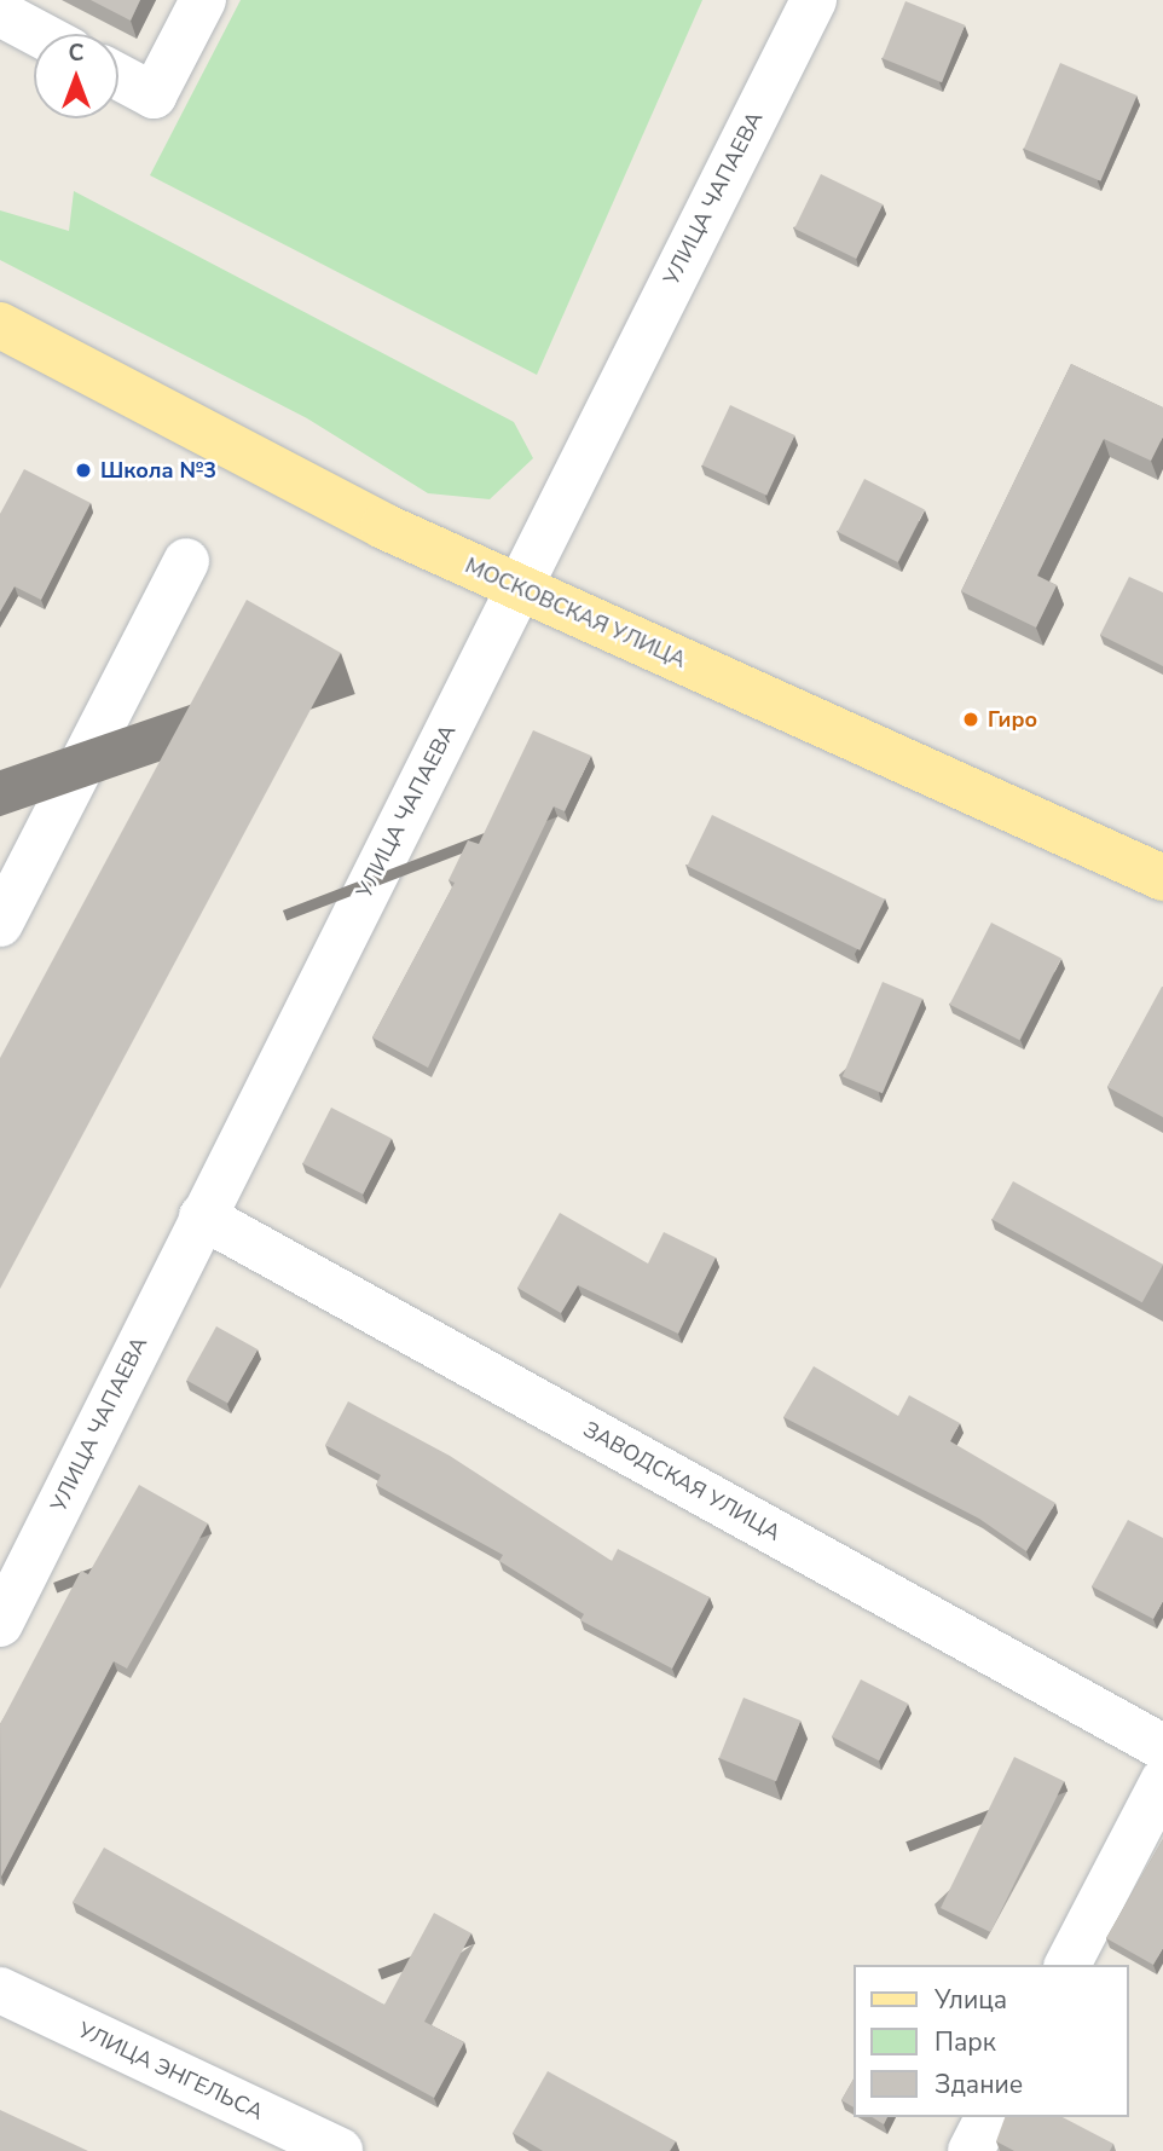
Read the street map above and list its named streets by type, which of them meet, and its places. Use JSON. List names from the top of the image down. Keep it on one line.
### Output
{"streets":{"main road":["МОСКОВСКАЯ УЛИЦА"],"street":["УЛИЦА ЧАПАЕВА","ЗАВОДСКАЯ УЛИЦА","УЛИЦА ЭНГЕЛЬСА"]},"crossings":[["УЛИЦА ЧАПАЕВА","МОСКОВСКАЯ УЛИЦА"],["УЛИЦА ЧАПАЕВА","ЗАВОДСКАЯ УЛИЦА"]],"places":["Школа №3","Гиро"],"legend":["Улица","Парк","Здание"],"north":"top"}
